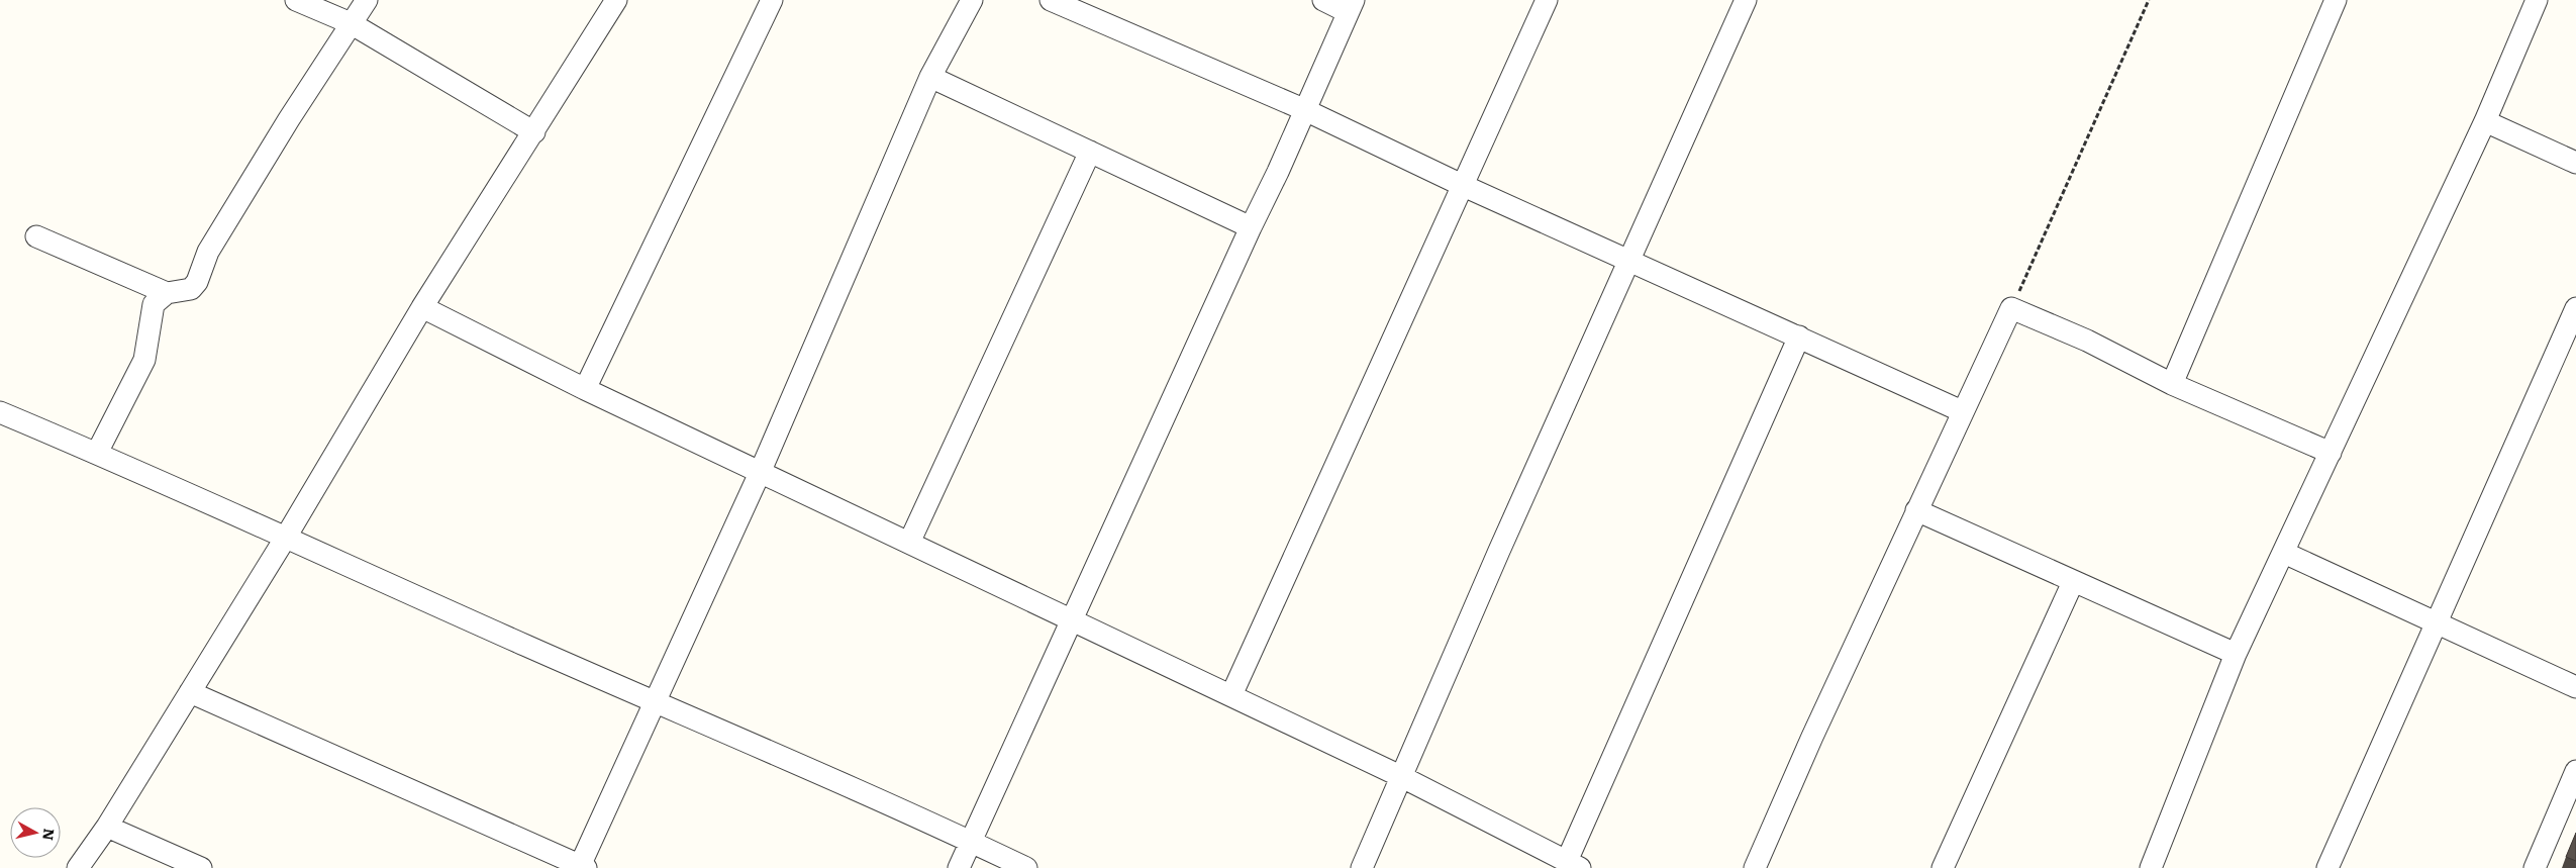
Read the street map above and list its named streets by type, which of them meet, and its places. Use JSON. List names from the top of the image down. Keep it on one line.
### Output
{"north":"right"}
